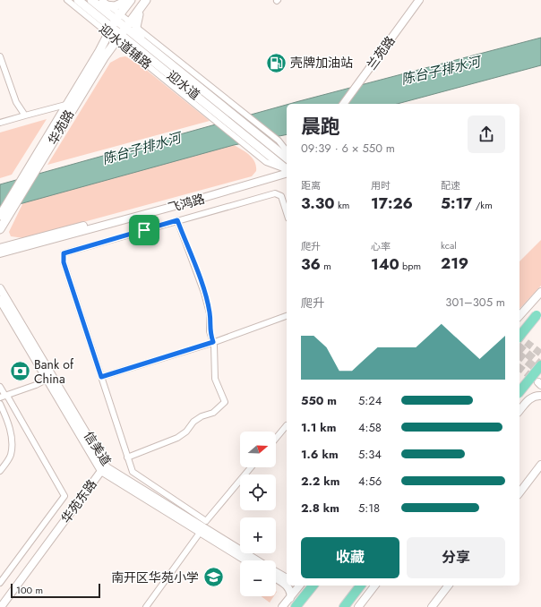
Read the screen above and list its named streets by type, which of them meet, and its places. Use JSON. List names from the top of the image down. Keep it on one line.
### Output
{"streets":{"main road":["迎水道","华苑路"],"street":["迎水道辅路","兰苑路","飞鸿路","信美道","华苑东路"]},"crossings":[["迎水道辅路","迎水道"],["迎水道辅路","华苑路"],["迎水道","华苑路"],["信美道","华苑东路"]],"water":["陈台子排水河"],"places":{"fuel station":["壳牌加油站"],"bank":["Bank of China"],"school or university":["南开区华苑小学"]},"scale_bar":"100 m","north":"right","page":{"heading":["晨跑","09:39 · 6 × 550 m"],"stats":[["距离","3.30 km"],["用时","17:26"],["配速","5:17 /km"],["爬升","36 m"],["心率","140 bpm"],["kcal","219"]],"chart":["爬升","301–305 m"],"list":[{"name":"550 m","note":"5:24"},{"name":"1.1 km","note":"4:58"},{"name":"1.6 km","note":"5:34"},{"name":"2.2 km","note":"4:56"},{"name":"2.8 km","note":"5:18"}],"map_buttons":["+","−"],"buttons":["收藏","分享"],"scale":"100 m"}}
